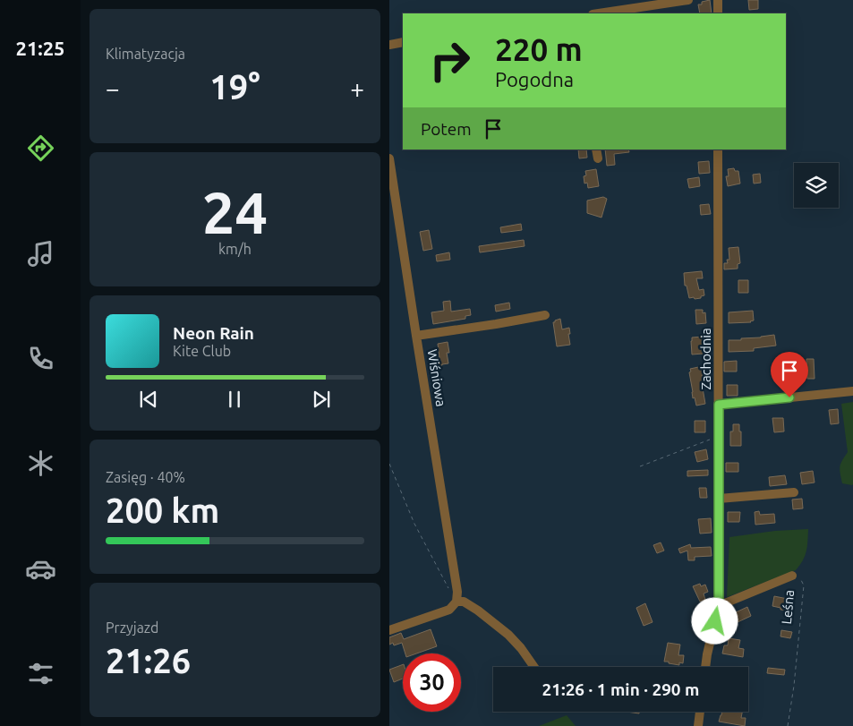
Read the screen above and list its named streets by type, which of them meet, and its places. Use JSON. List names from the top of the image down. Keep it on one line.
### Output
{"streets":{"street":["Zachodnia","Wiśniowa","Leśna"]},"crossings":[["Zachodnia","Leśna"]],"page":{"tabs":"21:25","tile":["Klimatyzacja",["24","km/h"],["Zasięg · 40%","200 km"],["Przyjazd","21:26"]],"turn":["220 m","Pogodna"],"heat":["−","19°","+"],"then":"Potem","song":["Neon Rain","Kite Club"],"limit":"30","trip":"21:26 · 1 min · 290 m"}}
